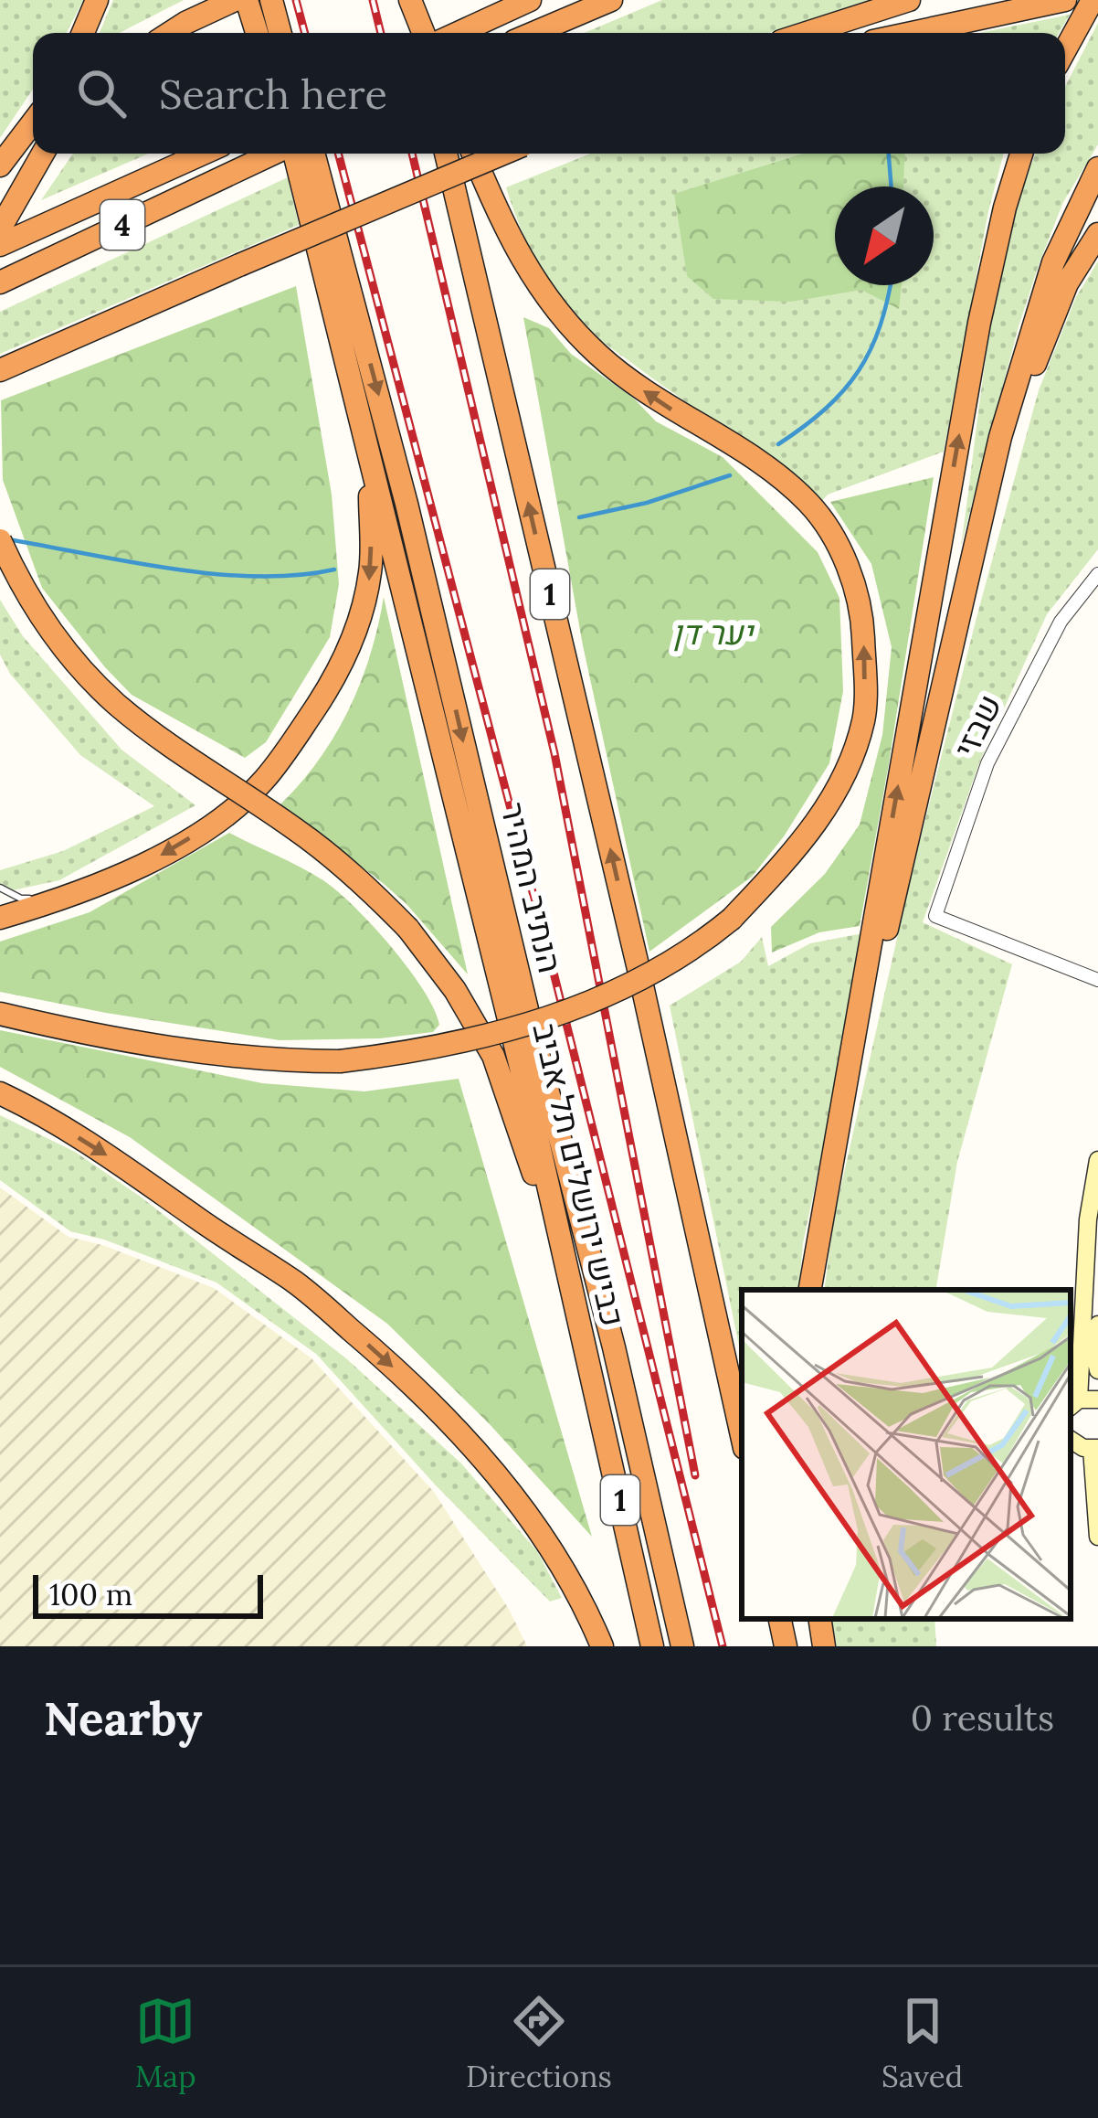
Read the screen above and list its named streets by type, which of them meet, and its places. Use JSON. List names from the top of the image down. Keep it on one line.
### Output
{"streets":{"highway":["4","1","הנתיב המהיר","כביש ירושלים תל אביב"],"street":["שבזי"]},"parks":["יער דן"],"scale_bar":"100 m","north":"bottom left","page":{"search":"Search here","scale":"100 m","heading":["Nearby","0 results"],"nav":["Map","Directions","Saved"]}}
